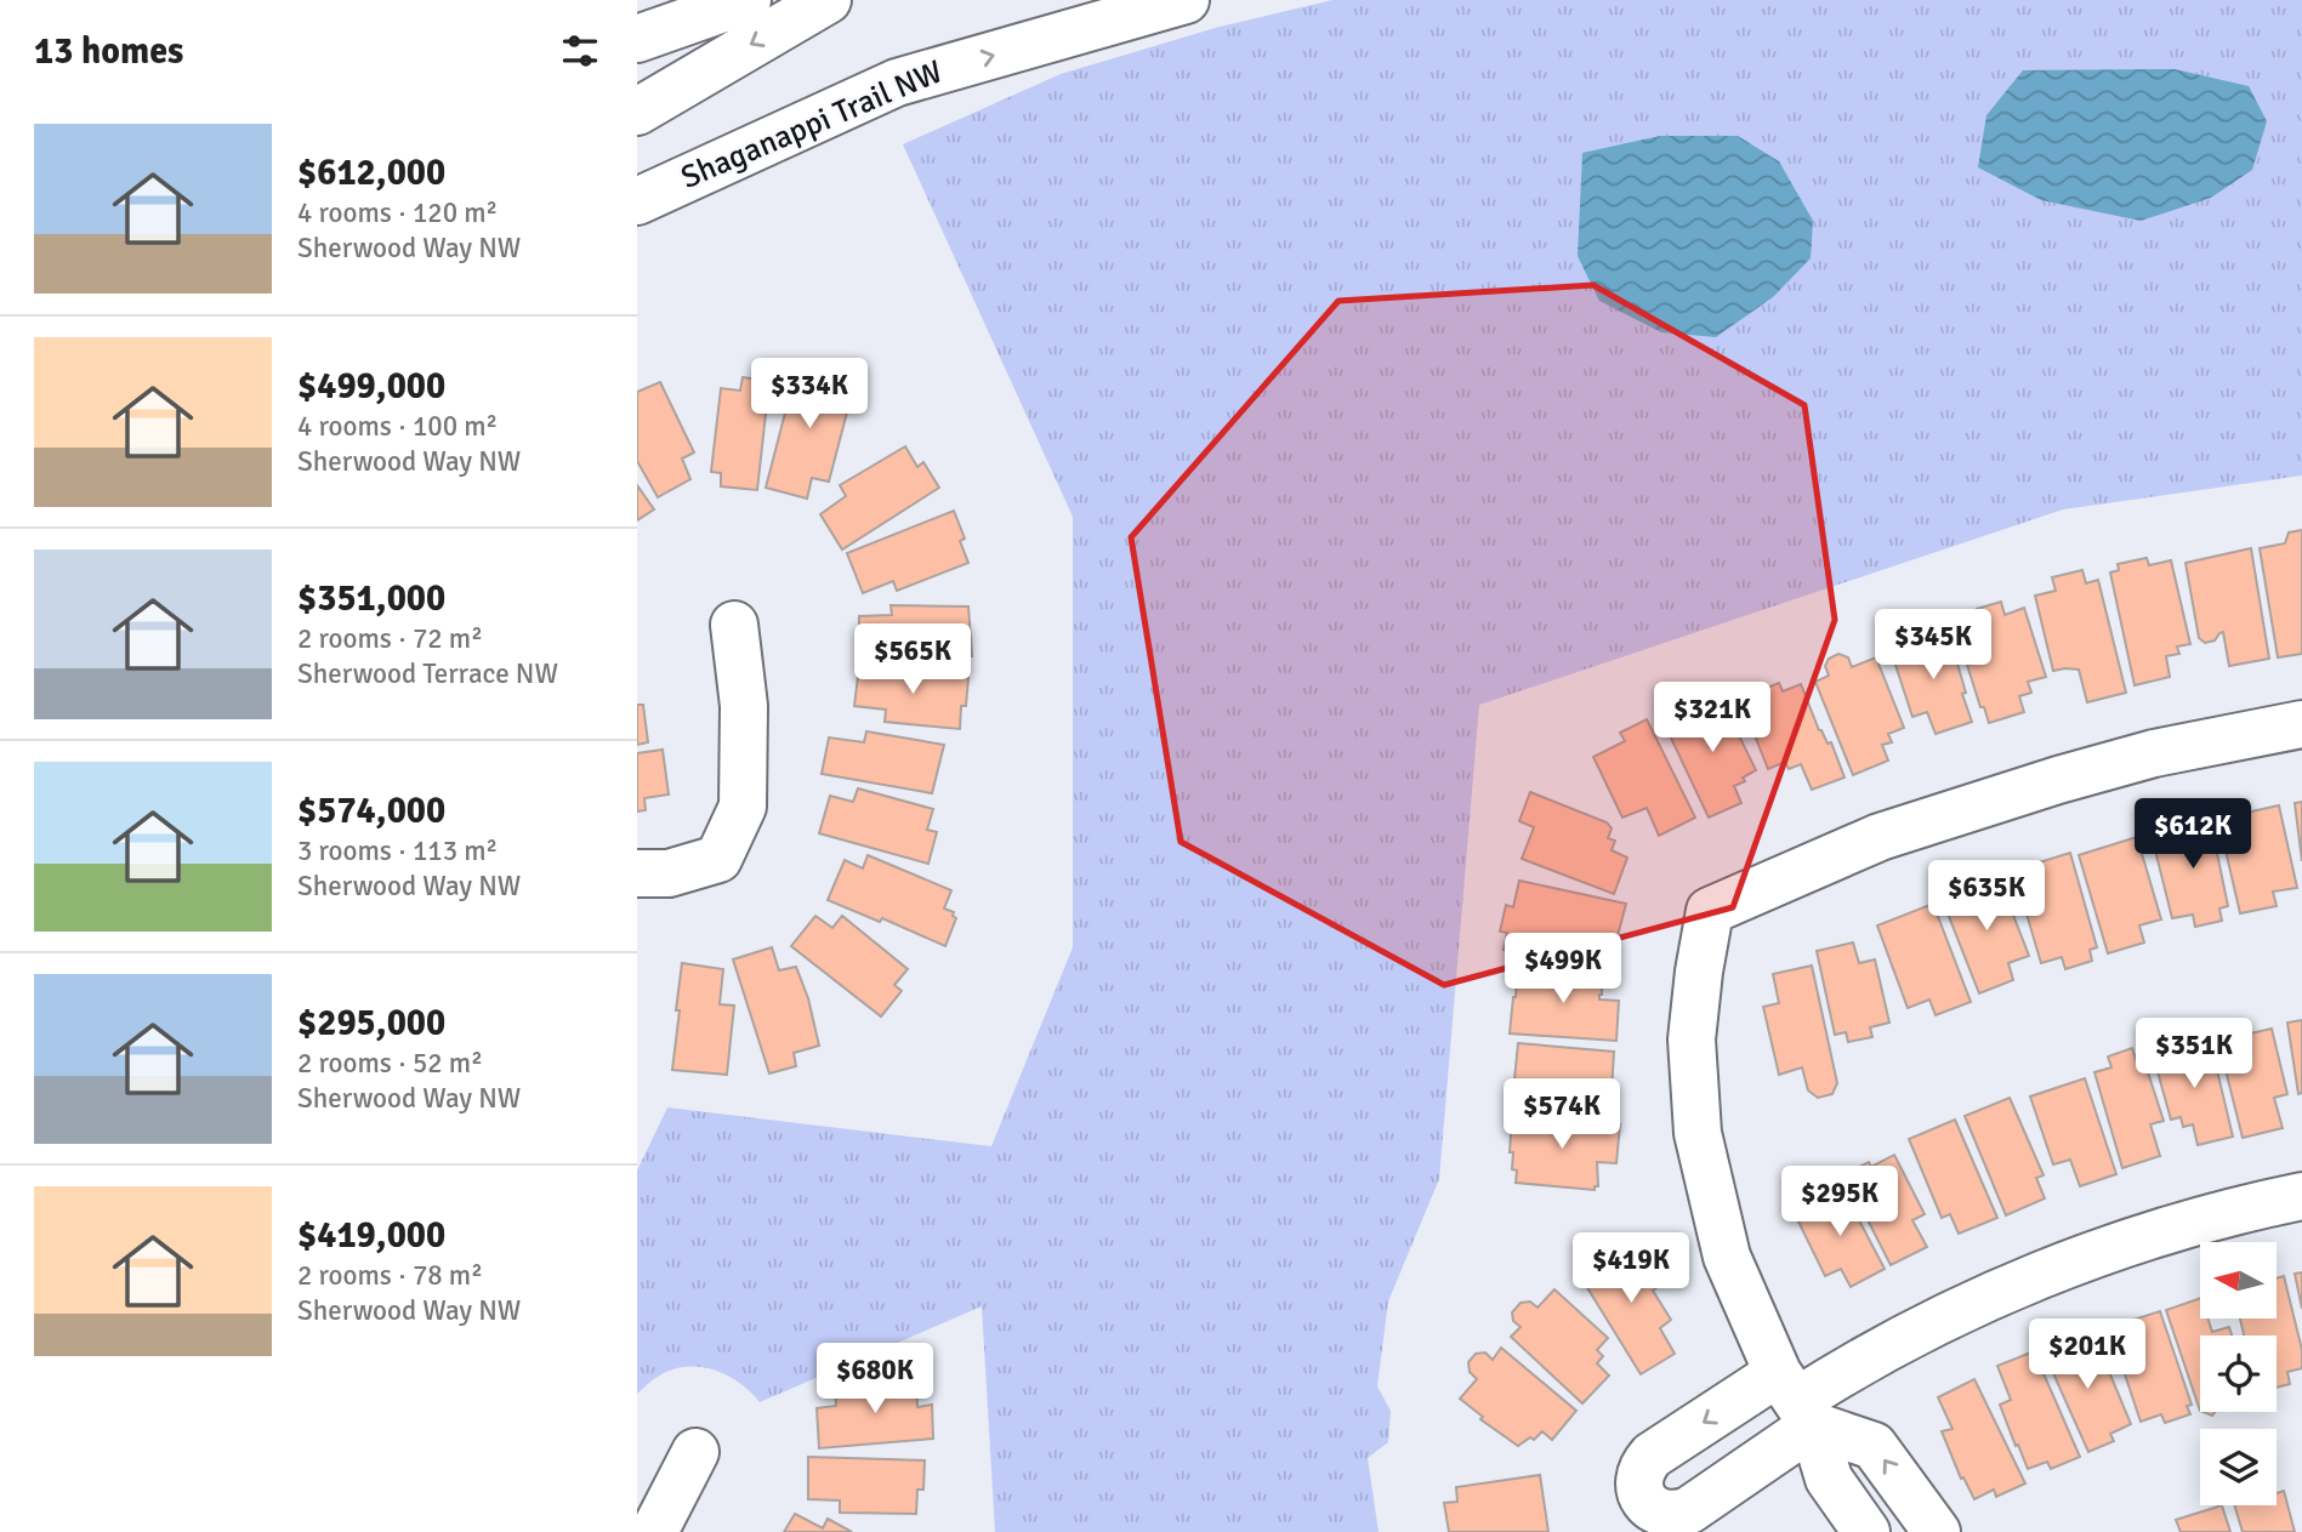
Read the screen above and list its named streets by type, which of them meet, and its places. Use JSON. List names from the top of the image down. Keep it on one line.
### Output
{"streets":{"street":["Shaganappi Trail NW"]},"north":"left","page":{"heading":"13 homes","list":[{"name":"$612,000","note":"4 rooms · 120 m² · Sherwood Way NW"},{"name":"$499,000","note":"4 rooms · 100 m² · Sherwood Way NW"},{"name":"$351,000","note":"2 rooms · 72 m² · Sherwood Terrace NW"},{"name":"$574,000","note":"3 rooms · 113 m² · Sherwood Way NW"},{"name":"$295,000","note":"2 rooms · 52 m² · Sherwood Way NW"},{"name":"$419,000","note":"2 rooms · 78 m² · Sherwood Way NW"}],"price":["$334K","$345K","$565K","$321K","$612K","$635K","$499K","$351K","$574K","$295K","$419K","$201K","$680K"]}}
